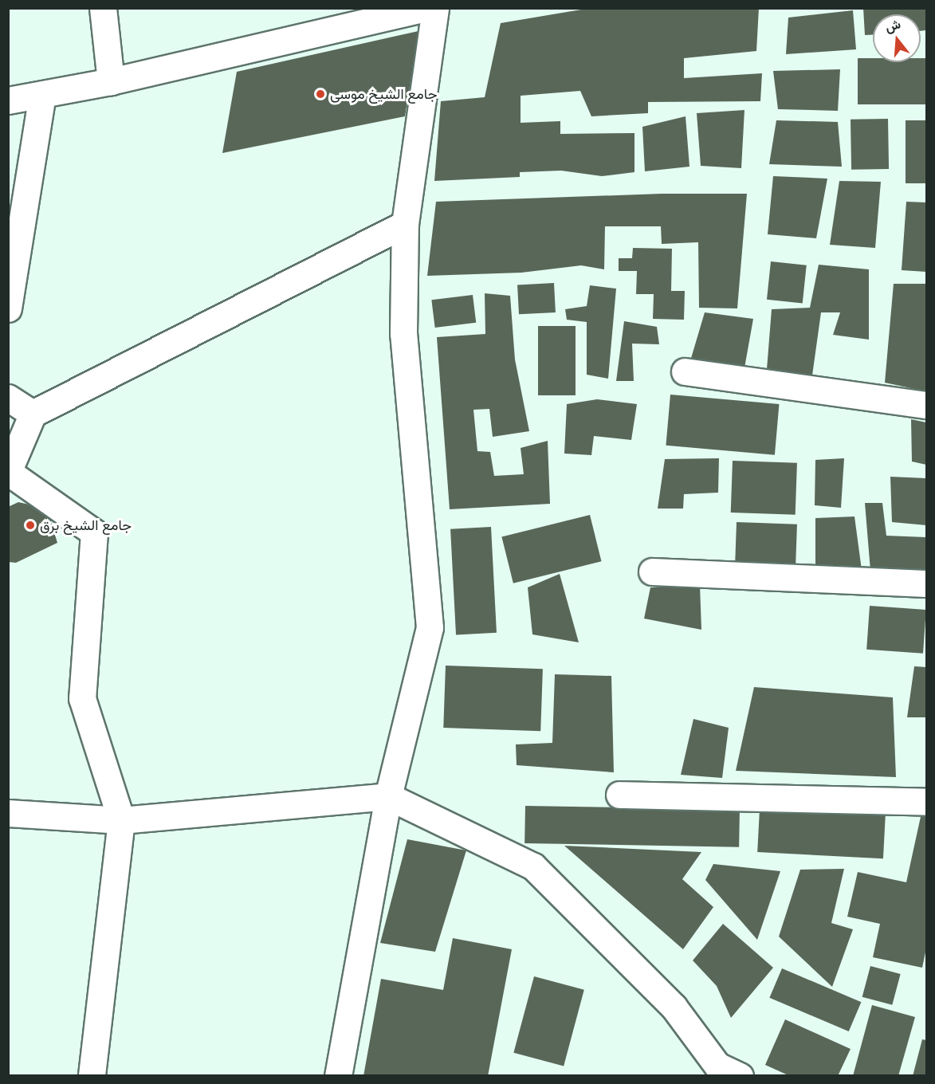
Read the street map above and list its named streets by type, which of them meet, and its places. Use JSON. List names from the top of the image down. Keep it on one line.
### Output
{"places":["جامع الشيخ موسى","جامع الشيخ برق"],"north":"top"}
